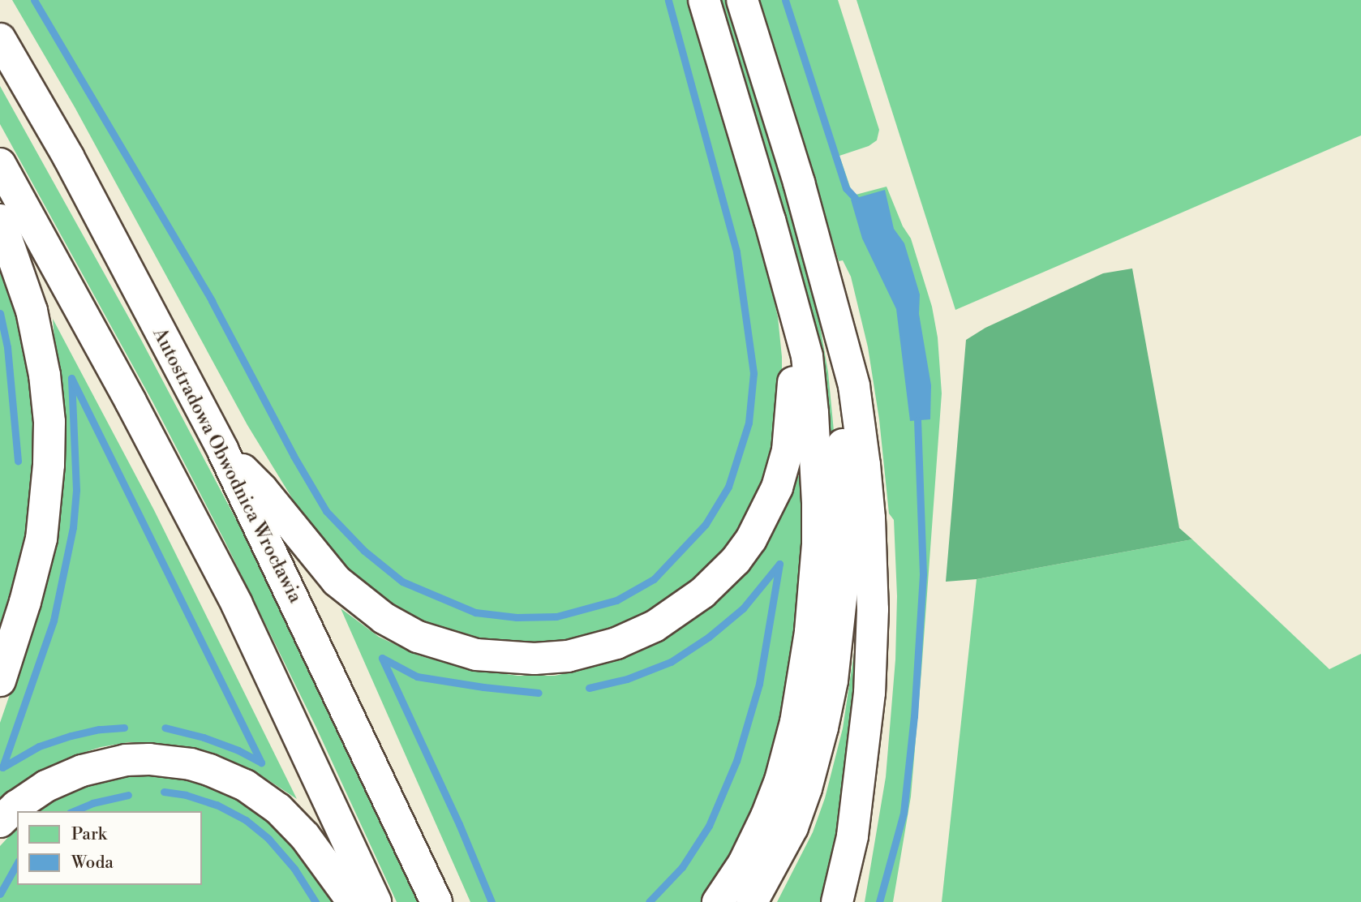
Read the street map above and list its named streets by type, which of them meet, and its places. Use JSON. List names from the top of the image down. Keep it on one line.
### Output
{"streets":{"highway":["Autostradowa Obwodnica Wrocławia"]},"legend":["Park","Woda"]}
